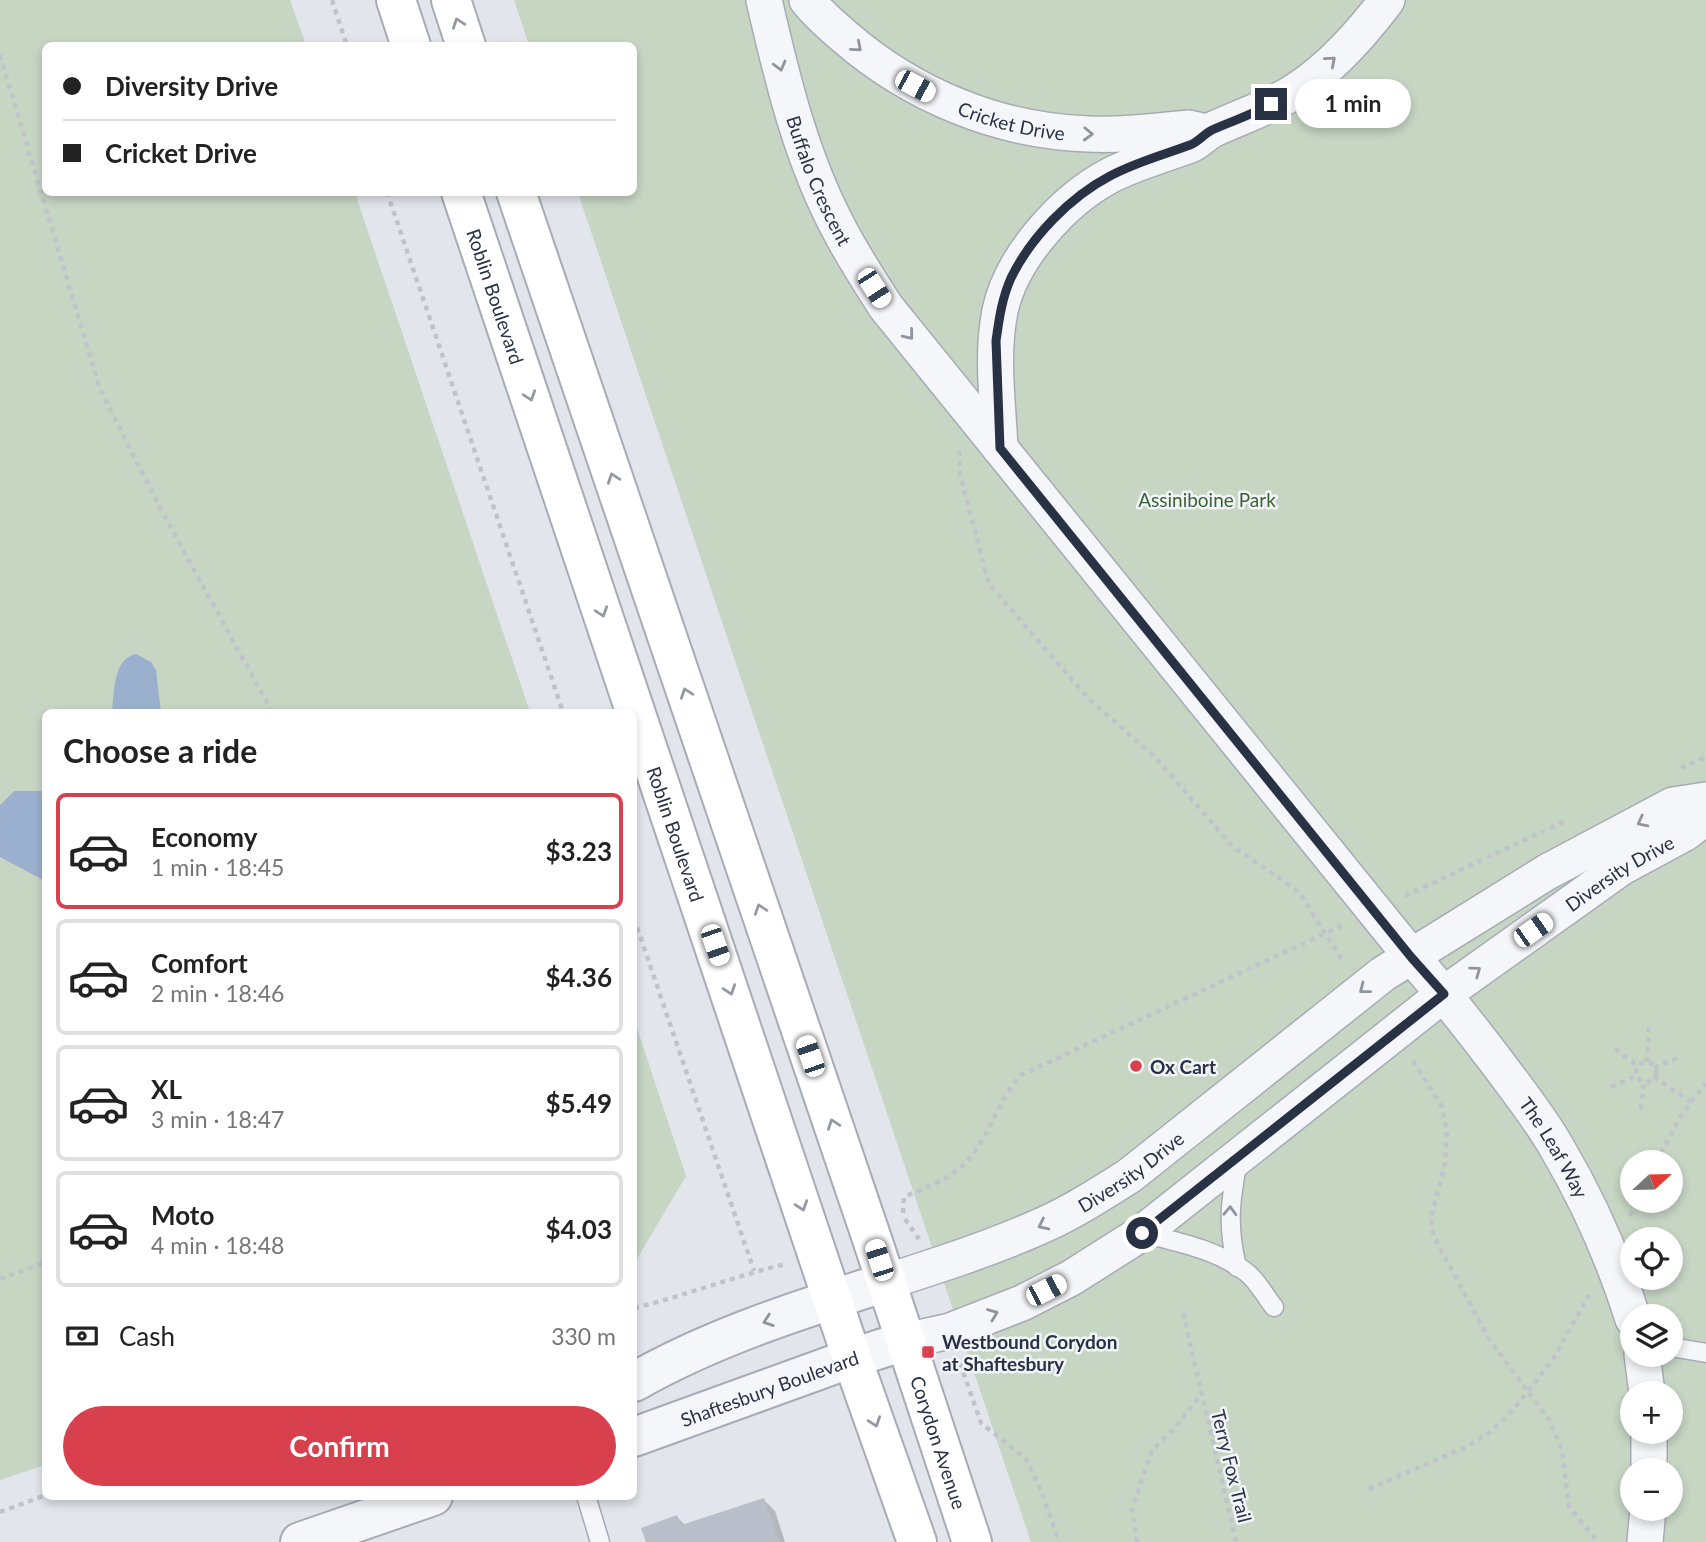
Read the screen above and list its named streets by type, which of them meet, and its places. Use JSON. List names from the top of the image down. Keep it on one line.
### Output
{"streets":{"main road":["Roblin Boulevard","Corydon Avenue"],"street":["Cricket Drive","Buffalo Crescent","Diversity Drive","The Leaf Way","Shaftesbury Boulevard"],"path":["Terry Fox Trail"]},"crossings":[["Cricket Drive","Buffalo Crescent"],["Buffalo Crescent","Diversity Drive"],["Buffalo Crescent","The Leaf Way"],["Roblin Boulevard","Shaftesbury Boulevard"],["Diversity Drive","The Leaf Way"],["Diversity Drive","Shaftesbury Boulevard"],["Diversity Drive","Corydon Avenue"],["Shaftesbury Boulevard","Corydon Avenue"]],"one_way":["Cricket Drive","Buffalo Crescent"],"parks":["Assiniboine Park"],"places":{"other":["Ox Cart"],"transit":["Westbound Corydon at Shaftesbury"]},"north":"right","page":{"banner":["Diversity Drive","Cricket Drive"],"bubble":"1 min","heading":"Choose a ride","list":[{"name":"Economy","note":"1 min · 18:45","value":"$3.23"},{"name":"Comfort","note":"2 min · 18:46","value":"$4.36"},{"name":"XL","note":"3 min · 18:47","value":"$5.49"},{"name":"Moto","note":"4 min · 18:48","value":"$4.03"}],"map_buttons":["+","−"],"pay":["Cash","330 m"],"buttons":"Confirm"}}
